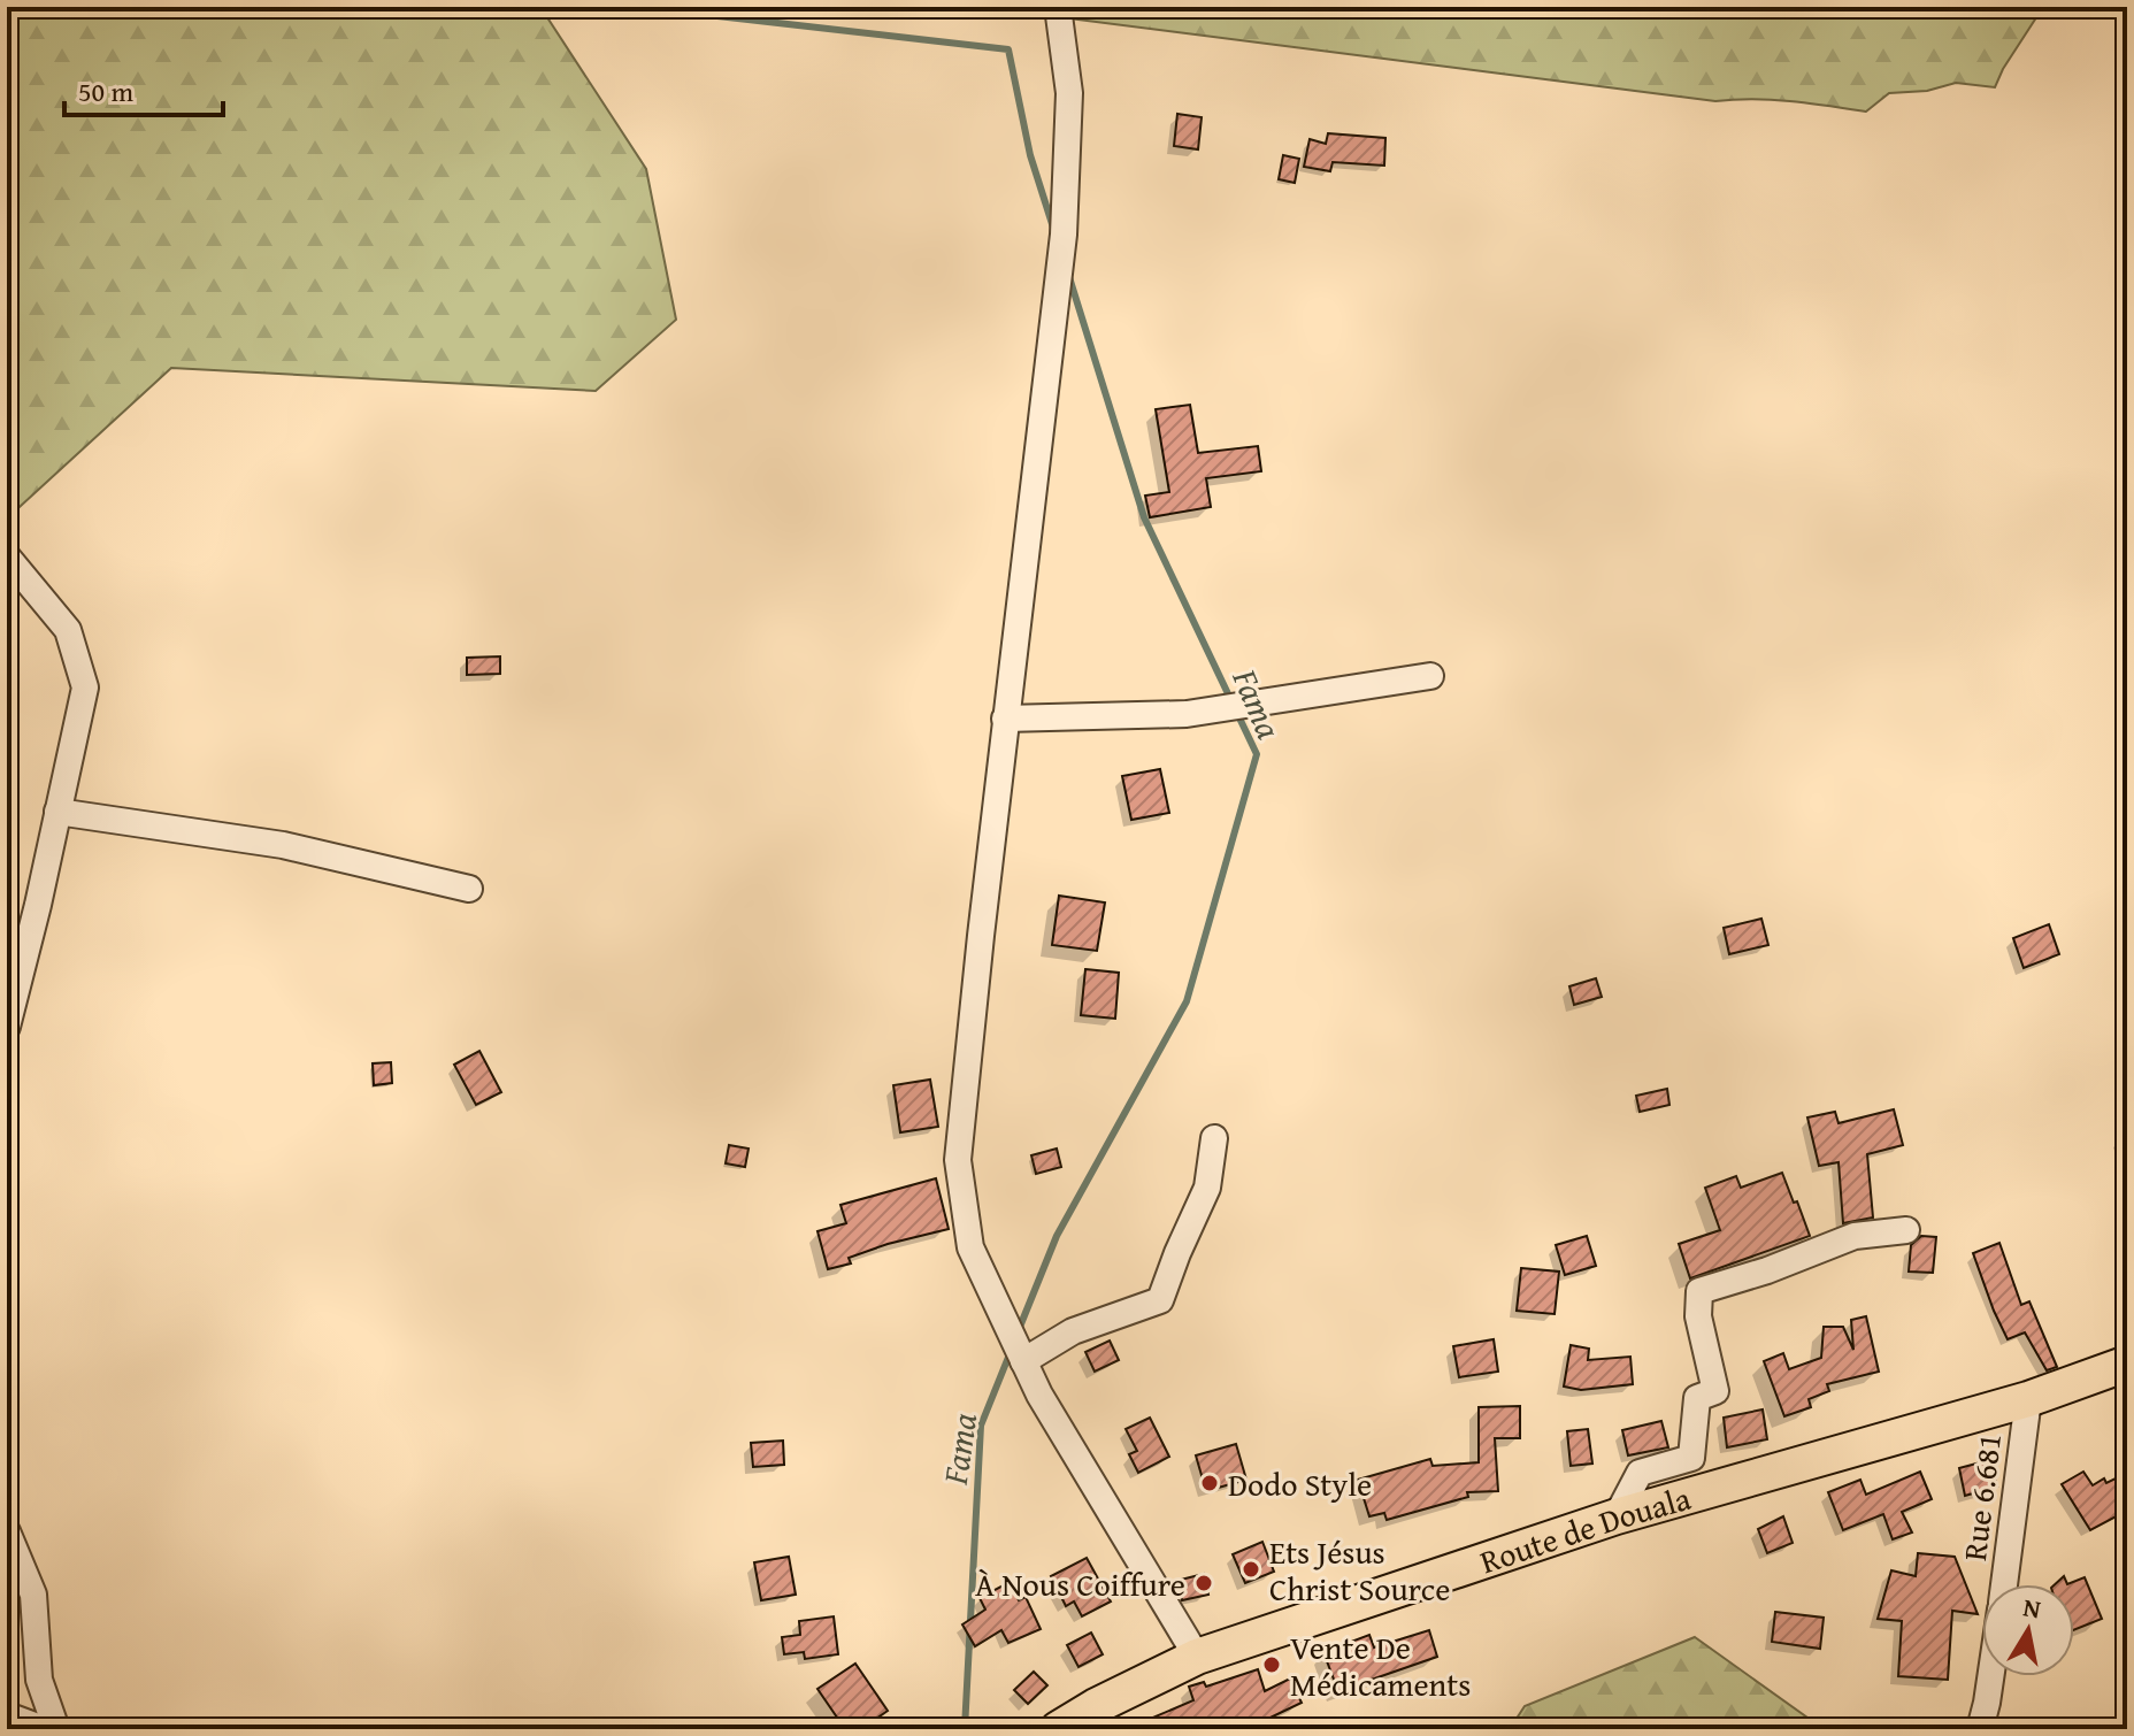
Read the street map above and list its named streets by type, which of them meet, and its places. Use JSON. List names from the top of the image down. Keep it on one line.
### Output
{"streets":{"highway":["Route de Douala"],"street":["Rue 6.681"]},"crossings":[["Rue 6.681","Route de Douala"]],"water":["Fama"],"places":["Dodo Style","Ets Jésus Christ Source","À Nous Coiffure","Vente De Médicaments"],"scale_bar":"50 m","north":"top"}
